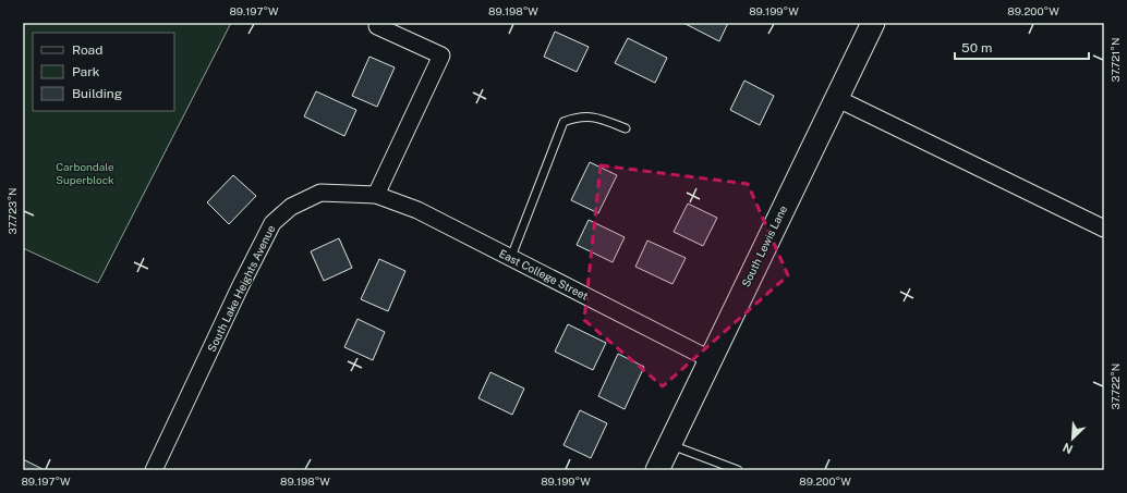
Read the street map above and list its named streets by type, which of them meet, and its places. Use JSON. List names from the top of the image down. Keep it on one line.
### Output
{"streets":{"street":["South Lewis Lane","East College Street","South Lake Heights Avenue"]},"crossings":[["South Lewis Lane","East College Street"],["East College Street","South Lake Heights Avenue"]],"parks":["Carbondale Superblock"],"legend":["Road","Park","Building"],"scale_bar":"50 m","north":"bottom left","coordinates":["89.197°W","89.198°W","89.199°W","89.200°W","37.721°N","37.723°N","37.722°N"]}
